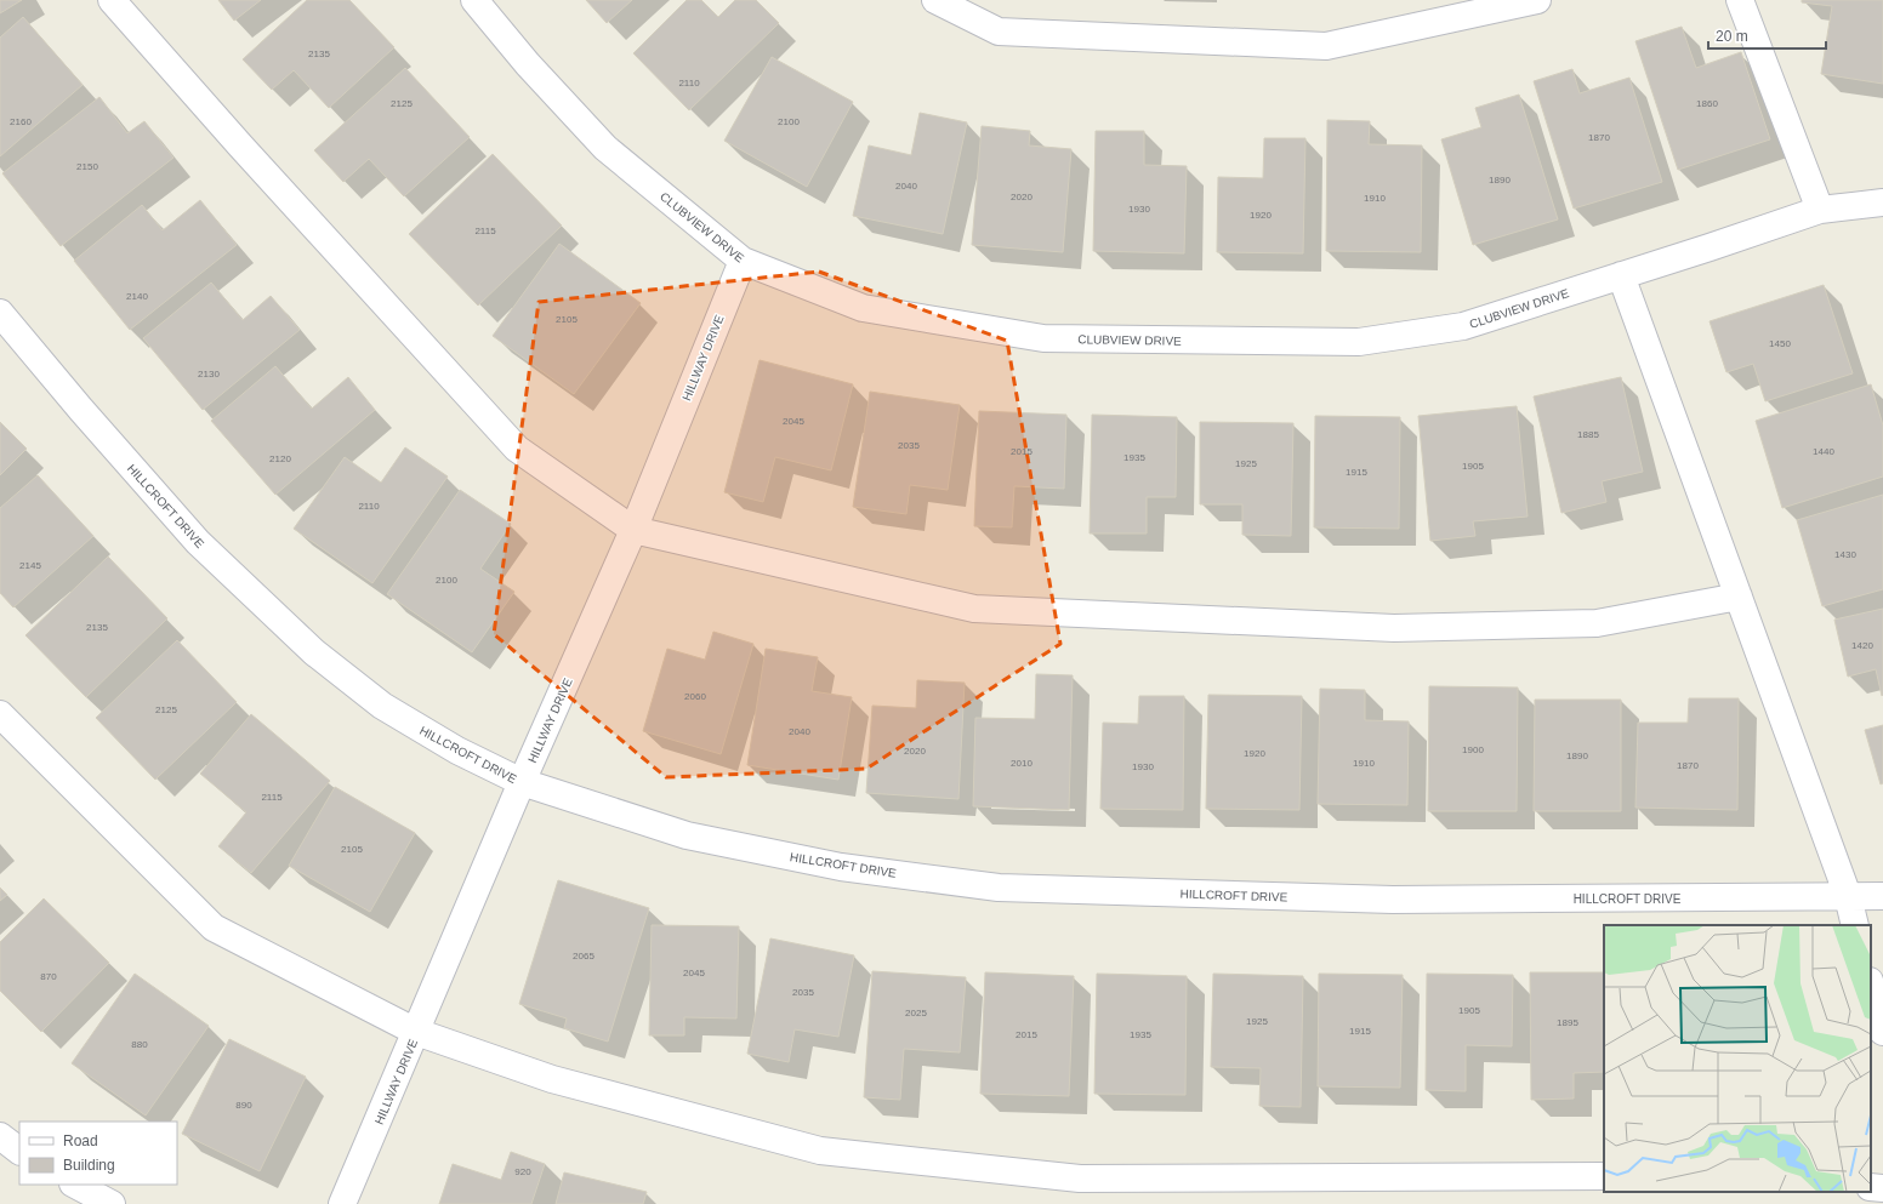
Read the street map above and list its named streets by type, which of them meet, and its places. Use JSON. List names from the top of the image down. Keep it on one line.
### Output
{"streets":{"street":["CLUBVIEW DRIVE","HILLWAY DRIVE","HILLCROFT DRIVE"]},"crossings":[["CLUBVIEW DRIVE","HILLWAY DRIVE"],["HILLWAY DRIVE","HILLCROFT DRIVE"]],"house_numbers":["2135","2110","2125","1860","2160","2100","1870","2150","1890","2040","2020","1910","1930","1920","2115","2140","2105","1450","2130","2045","1885","2035","2015","1440","1935","2120","1925","1905","1915","2110","1430","2145","2100","2135","1420","2060","2125","2040","1900","2020","1920","1890","2010","1910","1870","1930","2115","2105","2065","2045","870","2035","1905","2025","1925","1895","1915","2015","1935","880","890","920"],"legend":["Road","Building"],"scale_bar":"20 m"}
